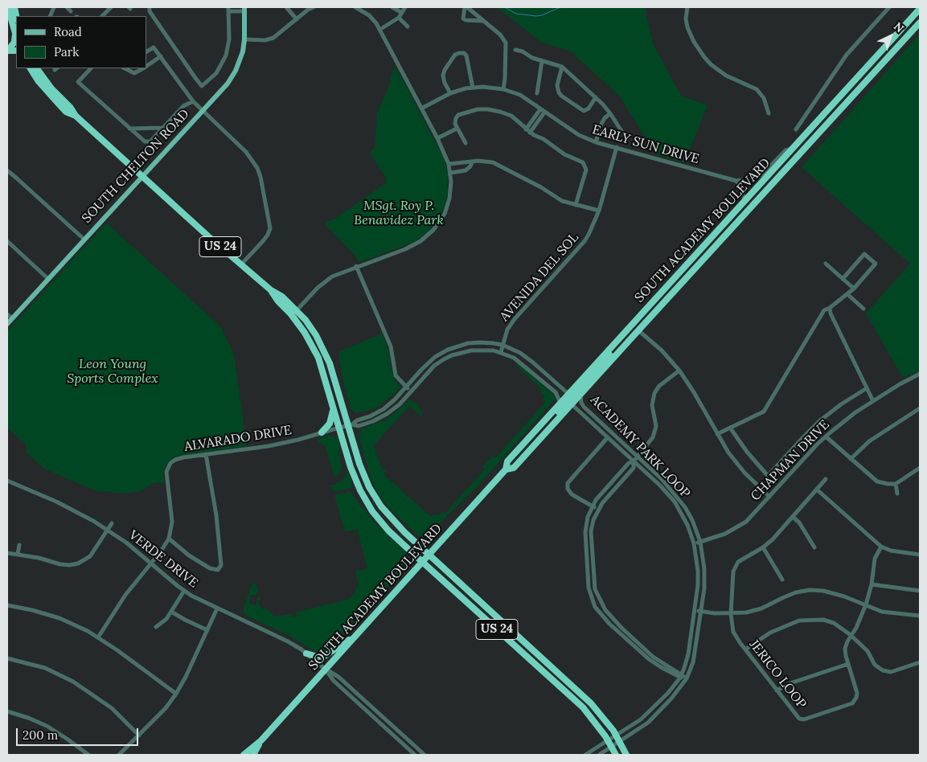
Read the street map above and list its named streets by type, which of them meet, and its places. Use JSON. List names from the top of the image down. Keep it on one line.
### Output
{"streets":{"highway":["SOUTH ACADEMY BOULEVARD","US 24"],"main road":["SOUTH CHELTON ROAD"],"street":["EARLY SUN DRIVE","AVENIDA DEL SOL","ALVARADO DRIVE","ACADEMY PARK LOOP","CHAPMAN DRIVE","VERDE DRIVE","JERICO LOOP"]},"crossings":[["EARLY SUN DRIVE","SOUTH ACADEMY BOULEVARD"],["EARLY SUN DRIVE","AVENIDA DEL SOL"],["SOUTH CHELTON ROAD","US 24"],["SOUTH ACADEMY BOULEVARD","US 24"],["SOUTH ACADEMY BOULEVARD","ACADEMY PARK LOOP"],["SOUTH ACADEMY BOULEVARD","VERDE DRIVE"],["US 24","ALVARADO DRIVE"],["US 24","ACADEMY PARK LOOP"],["ALVARADO DRIVE","VERDE DRIVE"],["ACADEMY PARK LOOP","CHAPMAN DRIVE"]],"parks":["MSgt. Roy P. Benavidez Park","Leon Young Sports Complex"],"legend":["Road","Park"],"scale_bar":"200 m","north":"top right"}
